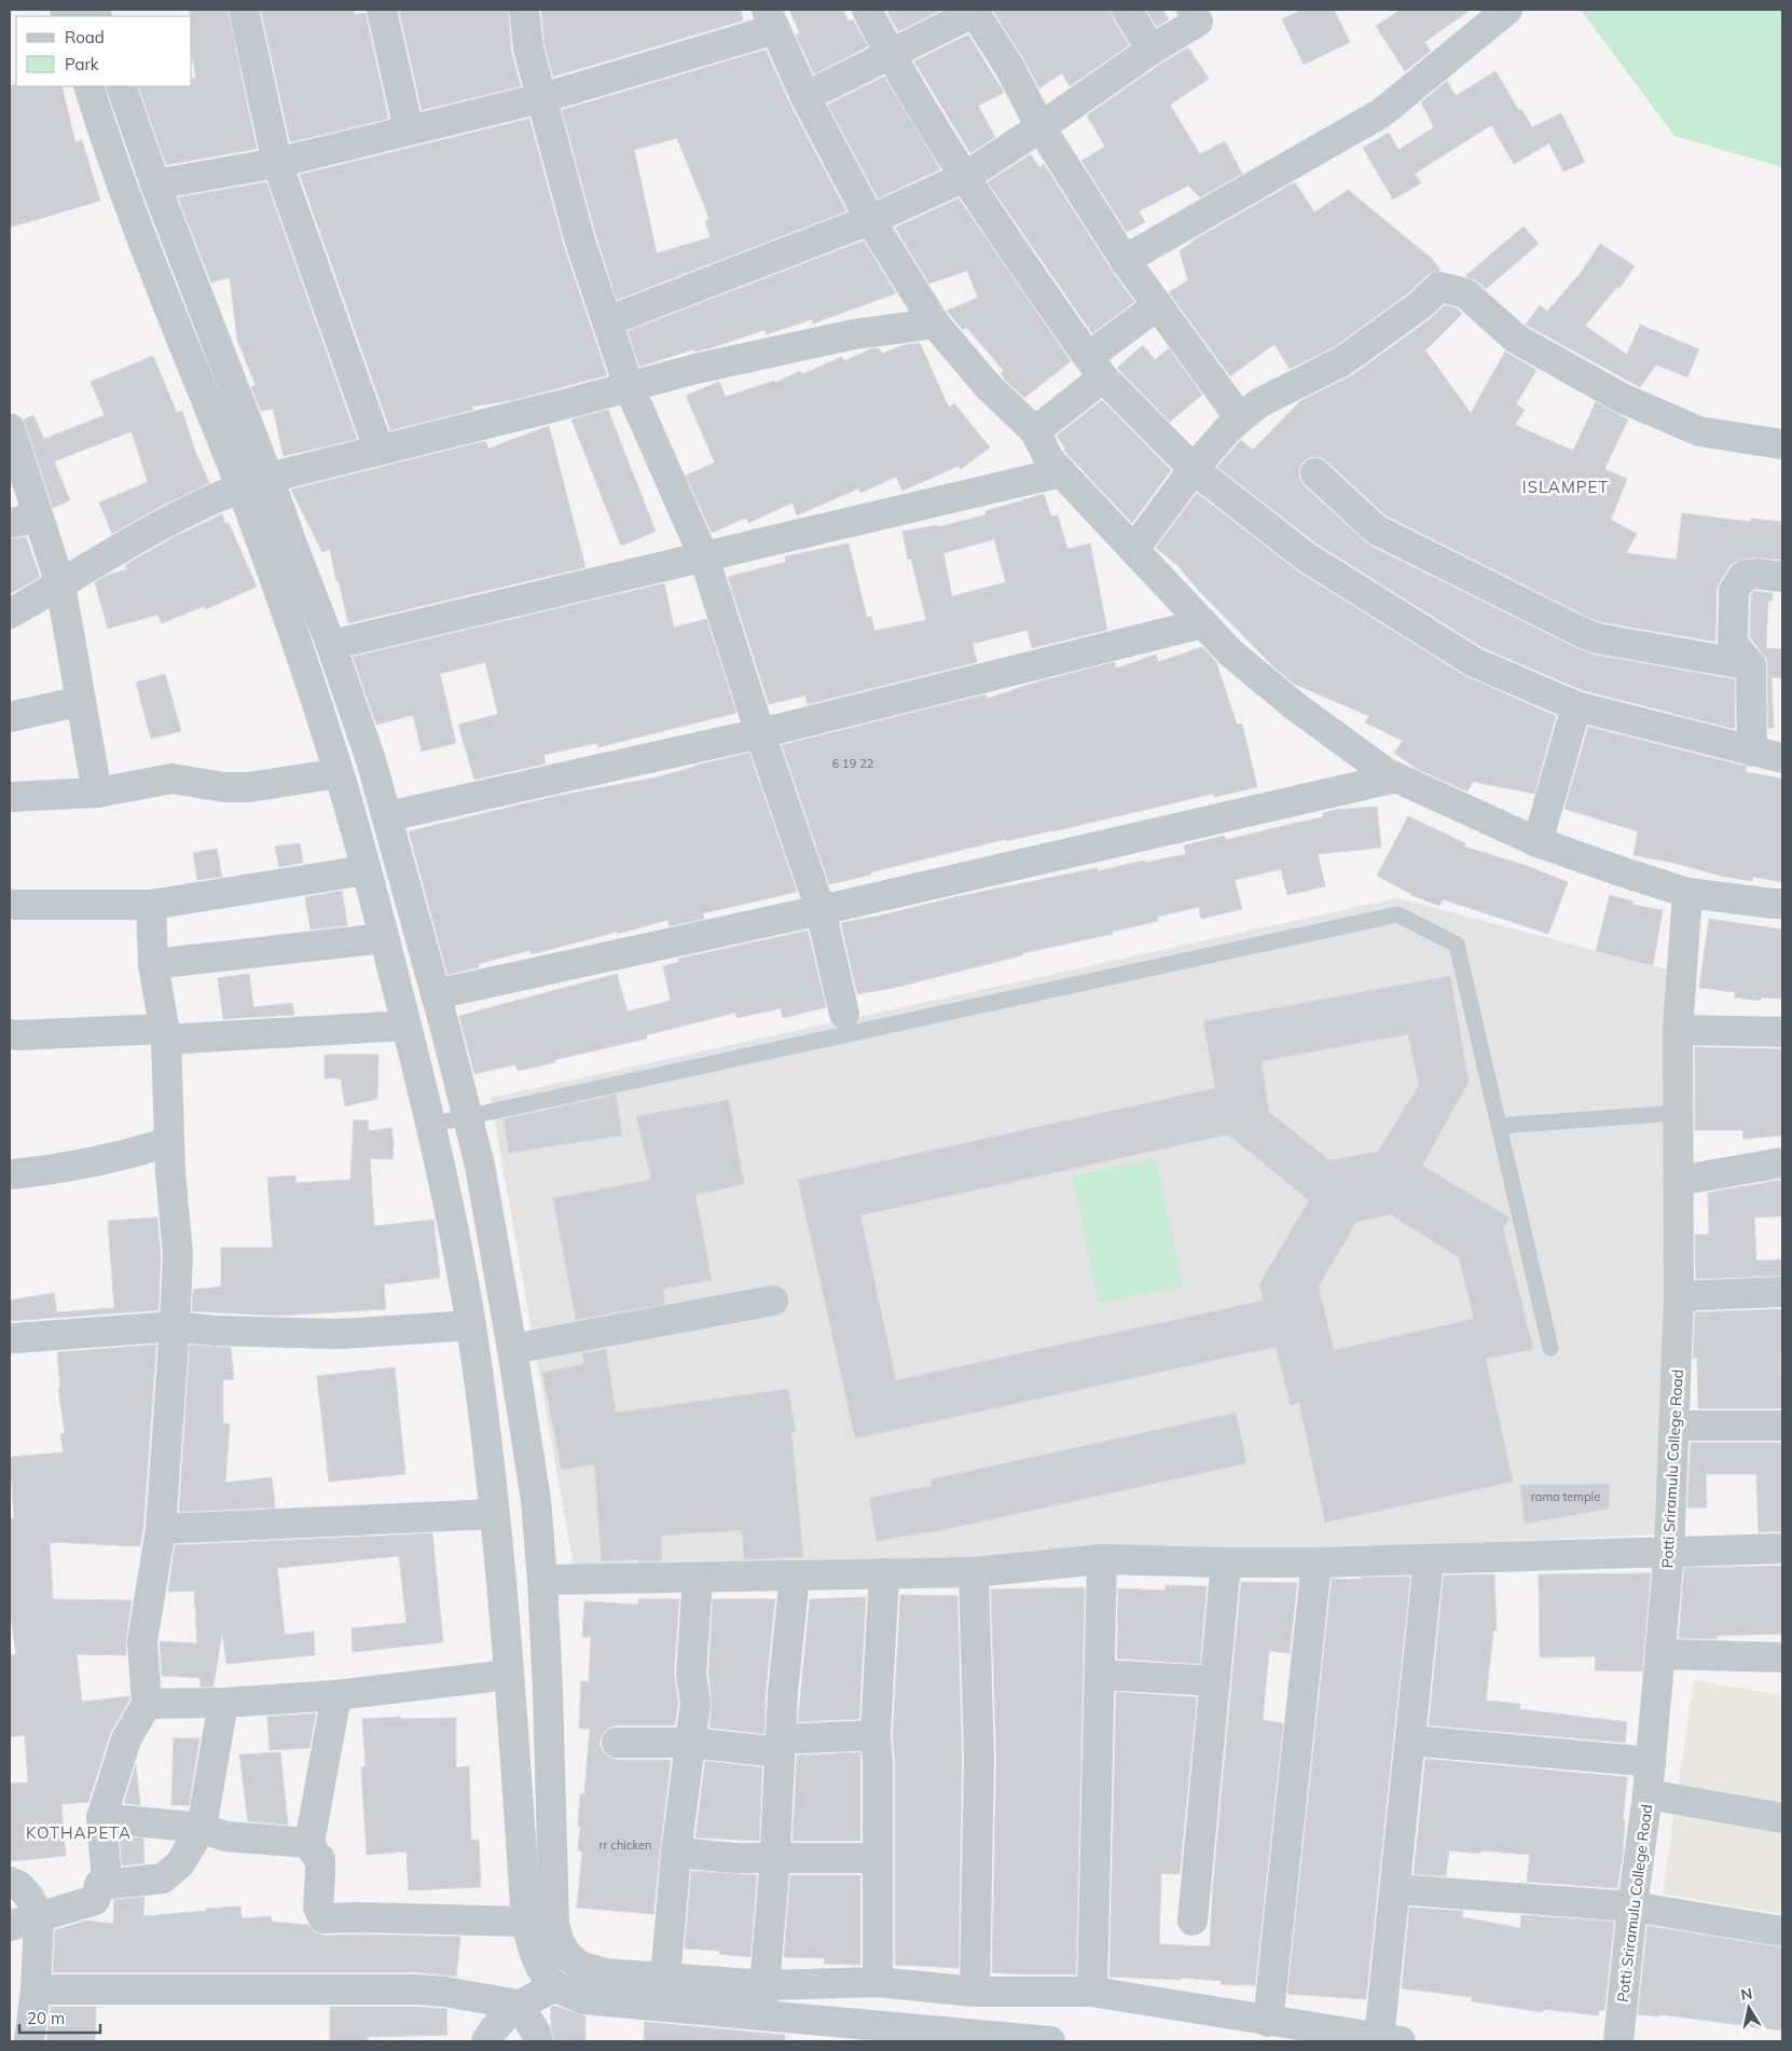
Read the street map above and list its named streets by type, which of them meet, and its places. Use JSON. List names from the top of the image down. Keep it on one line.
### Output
{"streets":{"street":["Potti Sriramulu College Road"]},"districts":["ISLAMPET","KOTHAPETA"],"house_numbers":["6 19 22","rama temple","rr chicken"],"legend":["Road","Park"],"scale_bar":"20 m","north":"top"}
